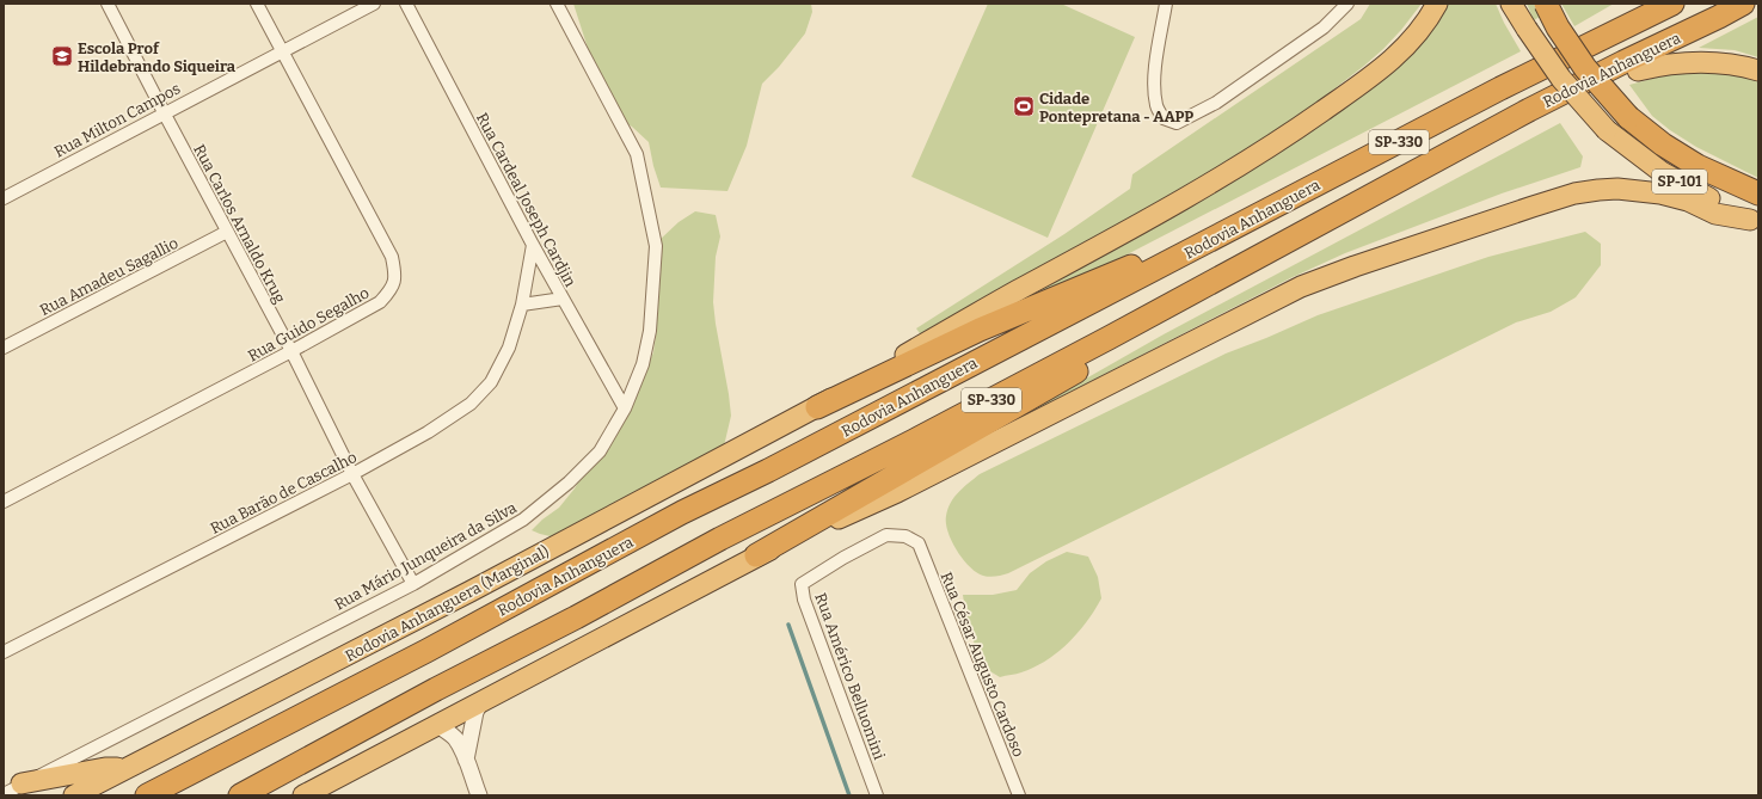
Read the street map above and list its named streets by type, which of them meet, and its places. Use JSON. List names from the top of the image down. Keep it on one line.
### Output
{"streets":{"highway":["Rodovia Anhanguera","SP-330","SP-101","Rodovia Anhanguera (Marginal)"],"street":["Rua Milton Campos","Rua Cardeal Joseph Cardjin","Rua Carlos Arnaldo Krug","Rua Amadeu Sagallio","Rua Guido Segalho","Rua Barão de Cascalho","Rua Mário Junqueira da Silva","Rua César Augusto Cardoso","Rua Américo Belluomini"]},"crossings":[["Rua Milton Campos","Rua Carlos Arnaldo Krug"],["Rua Milton Campos","Rua Guido Segalho"],["Rua Cardeal Joseph Cardjin","Rua Barão de Cascalho"],["Rua Cardeal Joseph Cardjin","Rua Mário Junqueira da Silva"],["Rua Carlos Arnaldo Krug","Rua Amadeu Sagallio"],["Rua Carlos Arnaldo Krug","Rua Guido Segalho"],["Rua Carlos Arnaldo Krug","Rua Barão de Cascalho"],["Rua Carlos Arnaldo Krug","Rua Mário Junqueira da Silva"],["Rua César Augusto Cardoso","Rua Américo Belluomini"]],"places":{"school or university":["Escola Prof Hildebrando Siqueira"],"sports":["Cidade Pontepretana - AAPP"]}}
